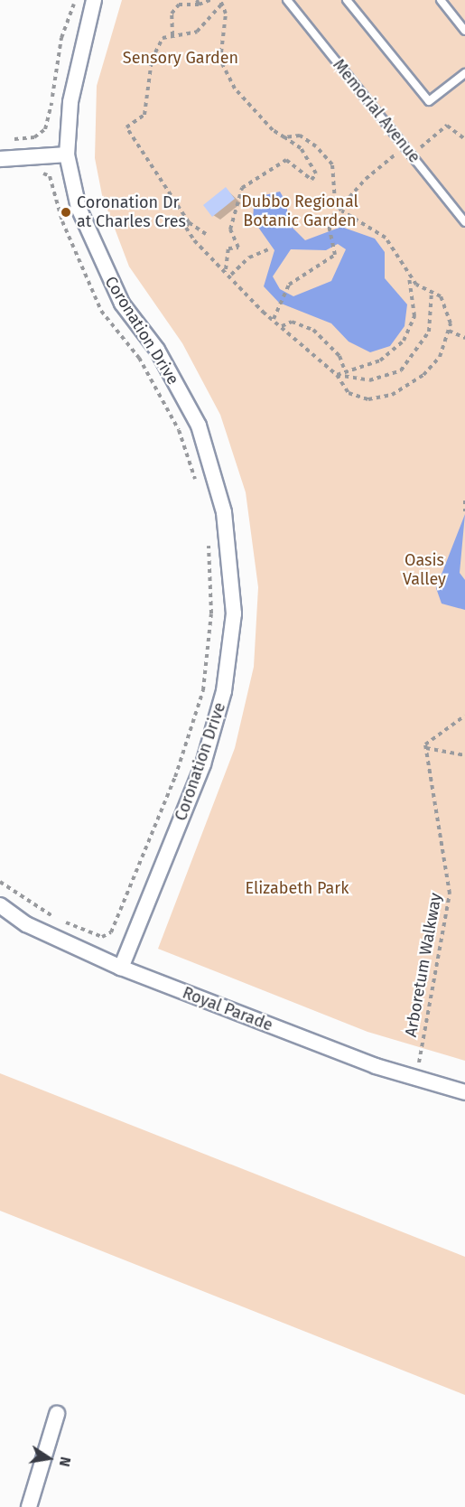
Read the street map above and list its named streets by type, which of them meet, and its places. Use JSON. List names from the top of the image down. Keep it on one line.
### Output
{"streets":{"street":["Coronation Drive","Royal Parade"],"lane":["Memorial Avenue"],"path":["Arboretum Walkway"]},"crossings":[["Coronation Drive","Royal Parade"],["Arboretum Walkway","Royal Parade"]],"parks":["Sensory Garden","Dubbo Regional Botanic Garden","Oasis Valley","Elizabeth Park"],"places":["Coronation Dr at Charles Cres"],"north":"right"}
